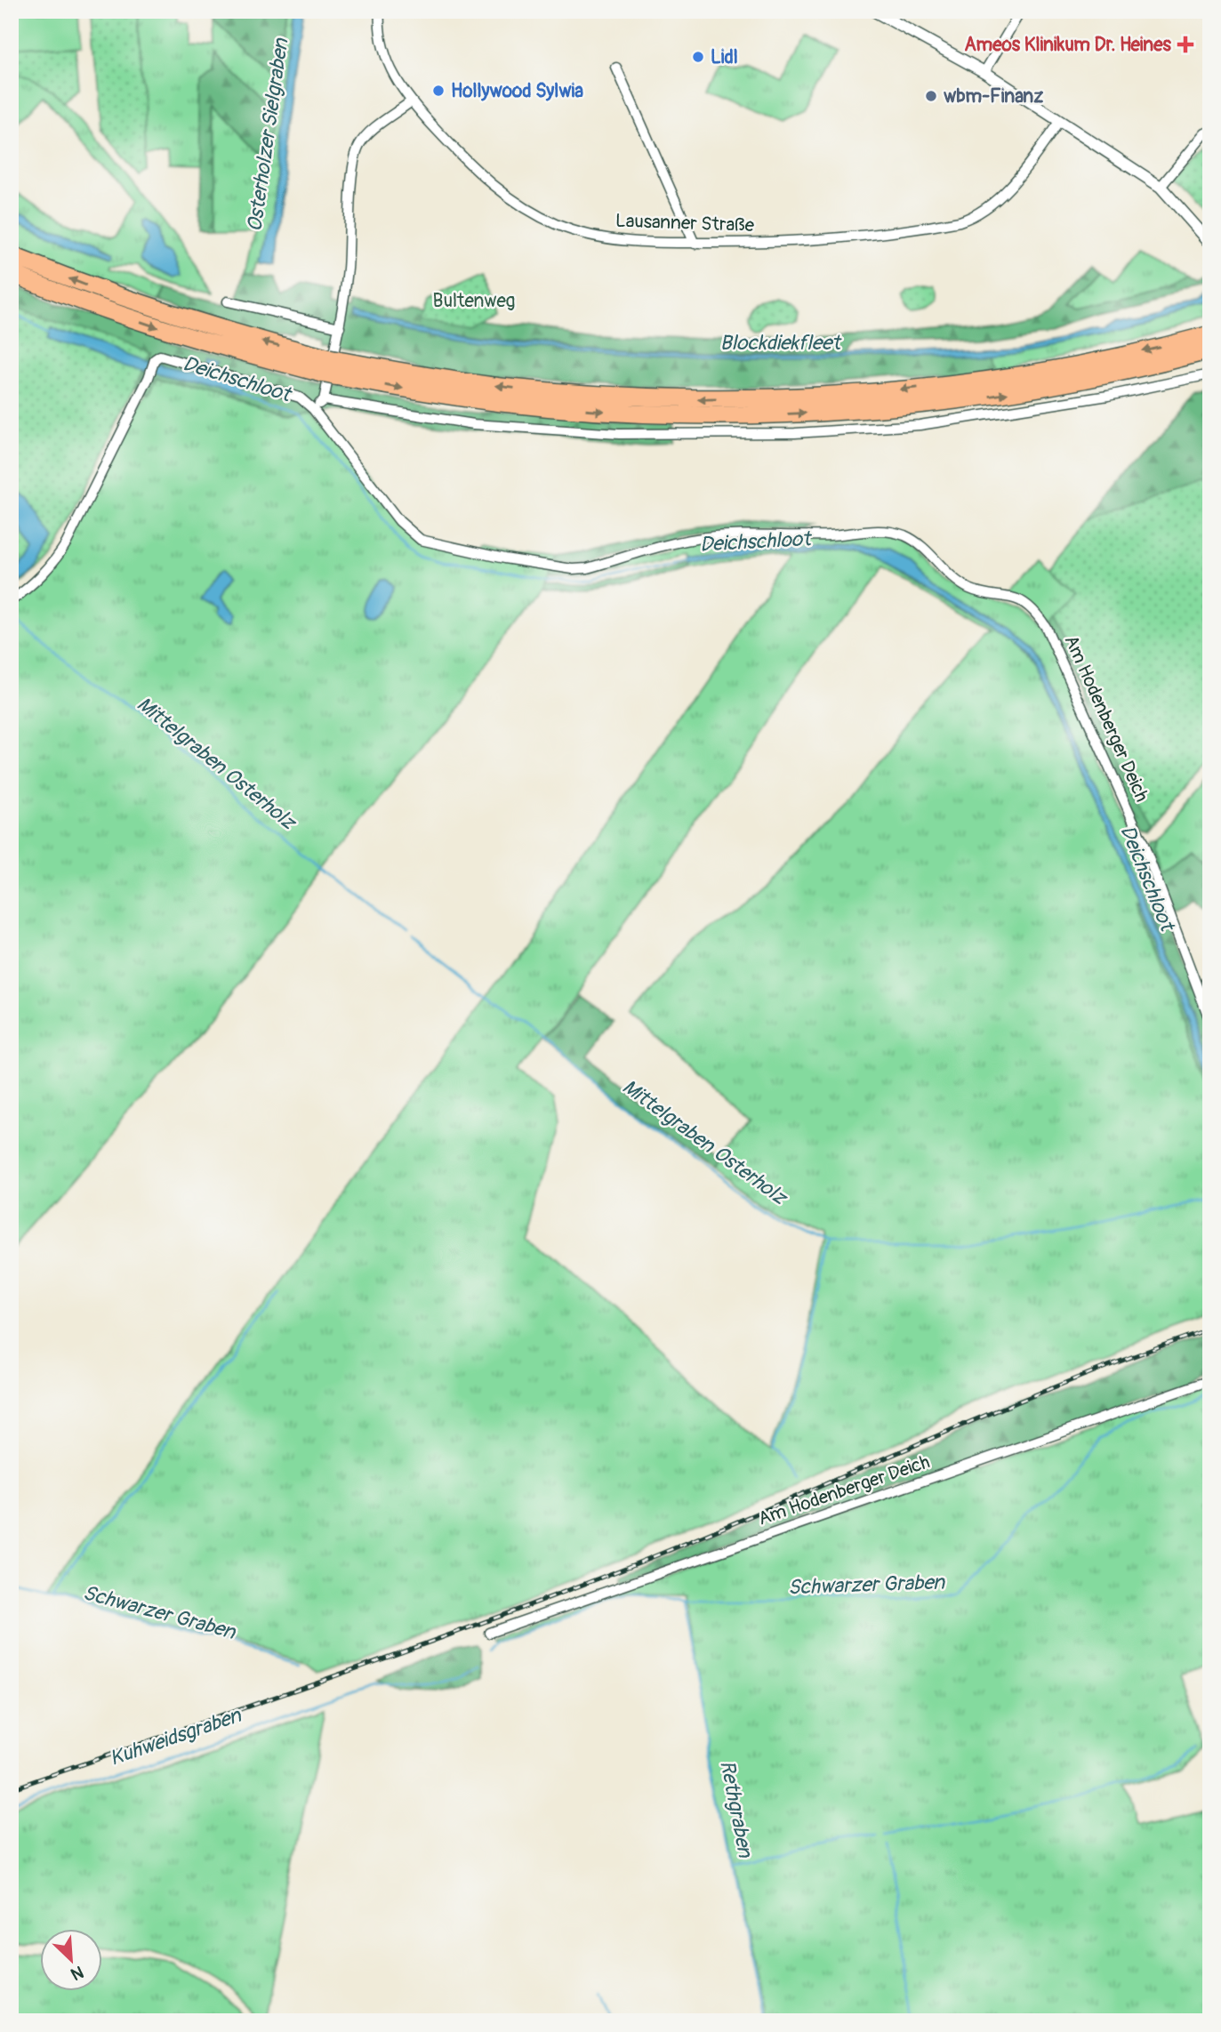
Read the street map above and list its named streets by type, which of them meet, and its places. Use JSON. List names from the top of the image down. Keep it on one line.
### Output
{"streets":{"street":["Lausanner Straße","Am Hodenberger Deich"]},"water":["Osterholzer Sielgraben","Blockdiekfleet","Deichschloot","Mittelgraben Osterholz","Schwarzer Graben","Kuhweidsgraben","Rethgraben"],"parks":["Bultenweg"],"places":{"health":["Ameos Klinikum Dr. Heines"],"other":["Lidl","Hollywood Sylwia","wbm-Finanz"]},"north":"bottom right"}
